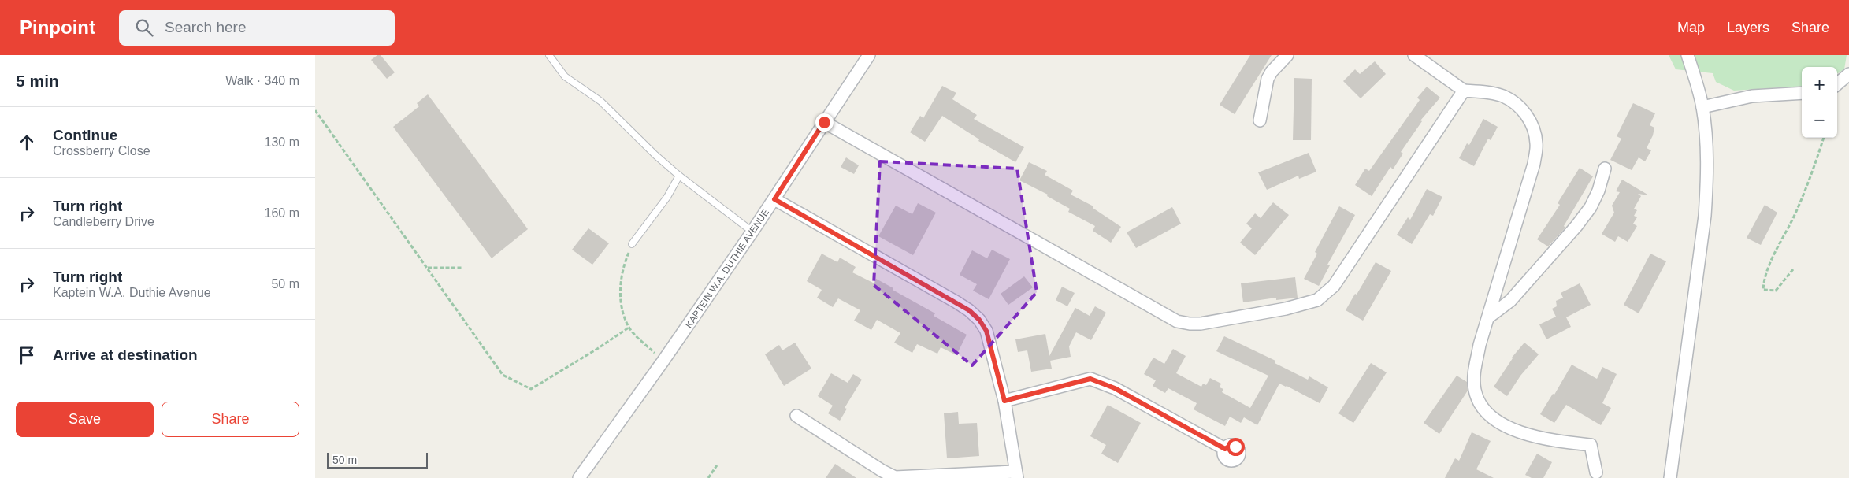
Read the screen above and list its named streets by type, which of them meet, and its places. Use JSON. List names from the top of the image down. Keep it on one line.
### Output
{"streets":{"street":["KAPTEIN W.A. DUTHIE AVENUE"]},"scale_bar":"50 m","page":{"header":"Pinpoint","search":"Search here","nav":["Map","Layers","Share"],"heading":["5 min","Walk · 340 m"],"map_buttons":["+","−"],"list":[["Continue","Crossberry Close","130 m"],["Turn right","Candleberry Drive","160 m"],["Turn right","Kaptein W.A. Duthie Avenue","50 m"],"Arrive at destination"],"buttons":["Save","Share"],"scale":"50 m"}}
